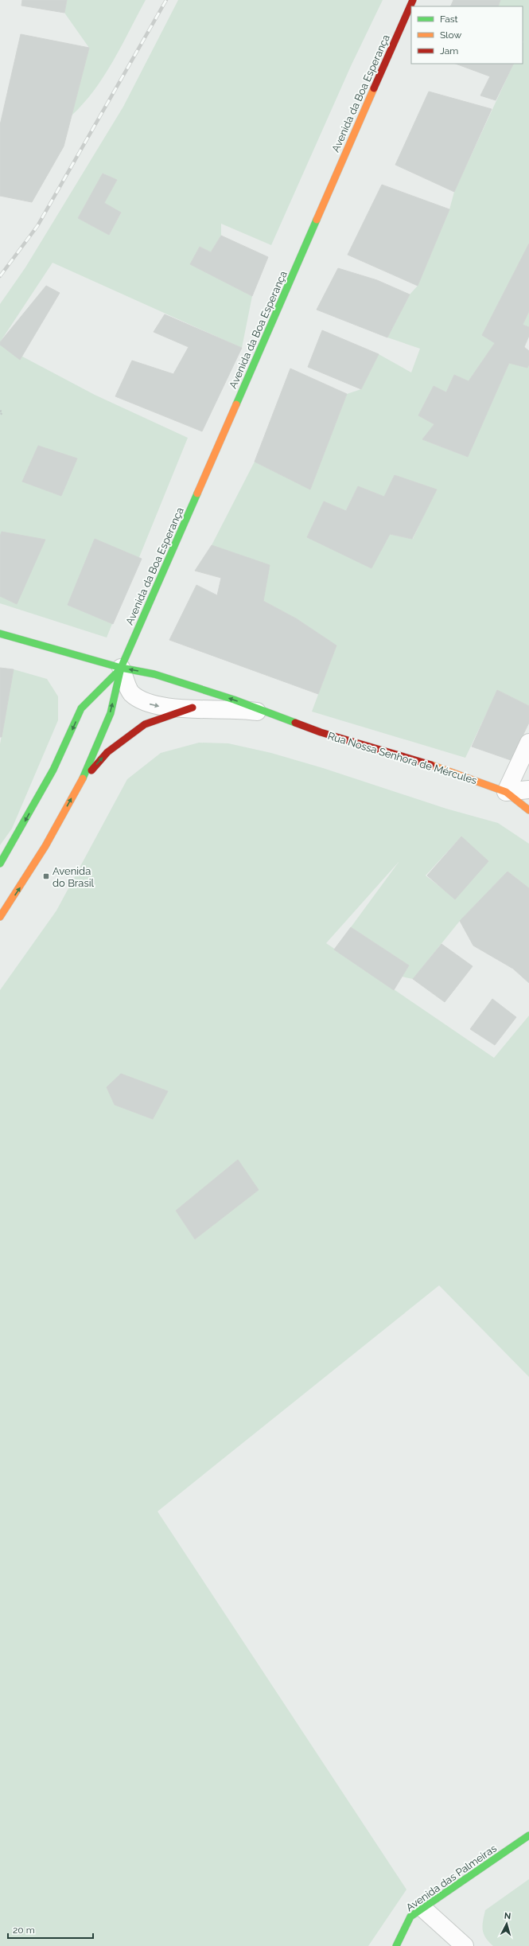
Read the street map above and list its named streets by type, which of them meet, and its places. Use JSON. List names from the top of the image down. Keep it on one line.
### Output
{"streets":{"street":["Avenida da Boa Esperança","Rua Nossa Senhora de Mércules","Avenida das Palmeiras"]},"crossings":[["Avenida da Boa Esperança","Rua Nossa Senhora de Mércules"]],"places":{"transit":["Avenida do Brasil"]},"legend":["Fast","Slow","Jam"],"scale_bar":"20 m","north":"top"}
